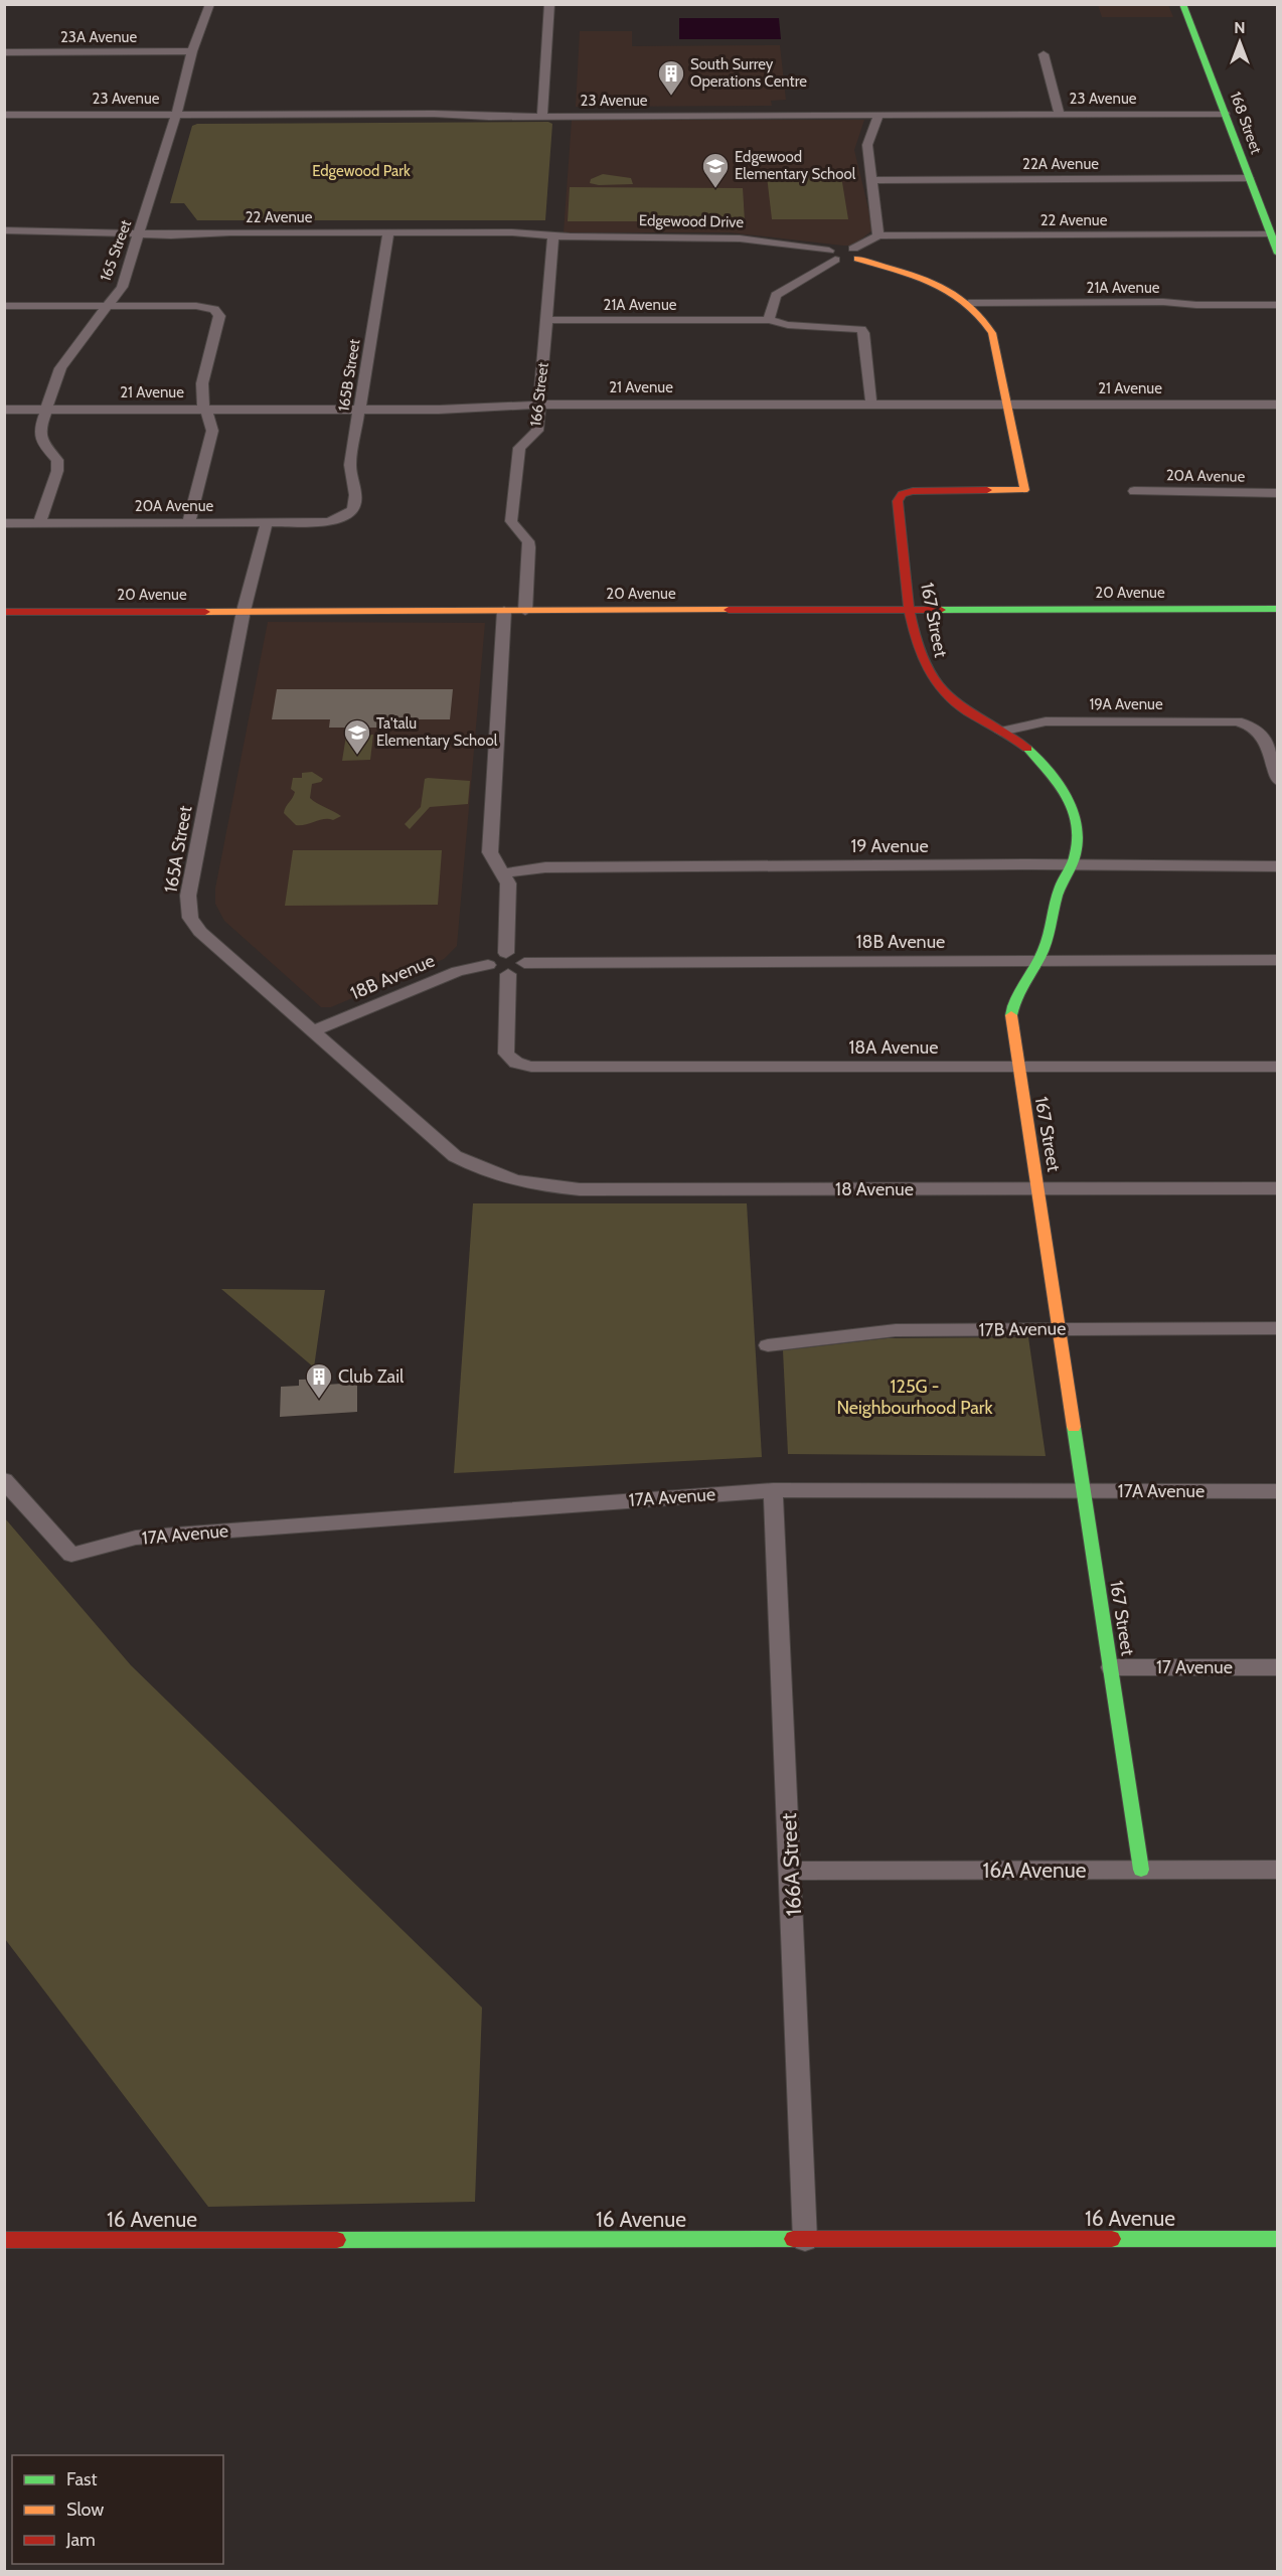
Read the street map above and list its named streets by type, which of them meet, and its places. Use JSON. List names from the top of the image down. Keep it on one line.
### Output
{"streets":{"street":["23A Avenue","23 Avenue","168 Street","22A Avenue","22 Avenue","Edgewood Drive","165 Street","21A Avenue","165B Street","21 Avenue","166 Street","20A Avenue","20 Avenue","167 Street","19A Avenue","19 Avenue","165A Street","18B Avenue","18A Avenue","18 Avenue","17B Avenue","17A Avenue","17 Avenue","166A Street","16A Avenue","16 Avenue"]},"crossings":[["23A Avenue","165 Street"],["23 Avenue","168 Street"],["23 Avenue","165 Street"],["168 Street","22A Avenue"],["168 Street","22 Avenue"],["22 Avenue","Edgewood Drive"],["22 Avenue","165 Street"],["22 Avenue","165B Street"],["22 Avenue","166 Street"],["Edgewood Drive","166 Street"],["165 Street","21 Avenue"],["165 Street","20A Avenue"],["21A Avenue","166 Street"],["165B Street","21 Avenue"],["165B Street","20A Avenue"],["21 Avenue","166 Street"],["21 Avenue","167 Street"],["166 Street","20 Avenue"],["20A Avenue","165A Street"],["20 Avenue","167 Street"],["20 Avenue","165A Street"],["167 Street","19A Avenue"],["167 Street","19 Avenue"],["167 Street","18B Avenue"],["167 Street","18A Avenue"],["167 Street","18 Avenue"],["167 Street","17B Avenue"],["167 Street","17A Avenue"],["167 Street","17 Avenue"],["167 Street","16A Avenue"],["165A Street","18B Avenue"],["165A Street","18 Avenue"],["17A Avenue","166A Street"],["166A Street","16A Avenue"],["166A Street","16 Avenue"]],"parks":["Edgewood Park","125G - Neighbourhood Park"],"places":{"building":["South Surrey Operations Centre","Club Zail"],"school or university":["Edgewood Elementary School","Ta'talu Elementary School"]},"legend":["Fast","Slow","Jam"],"north":"top"}
